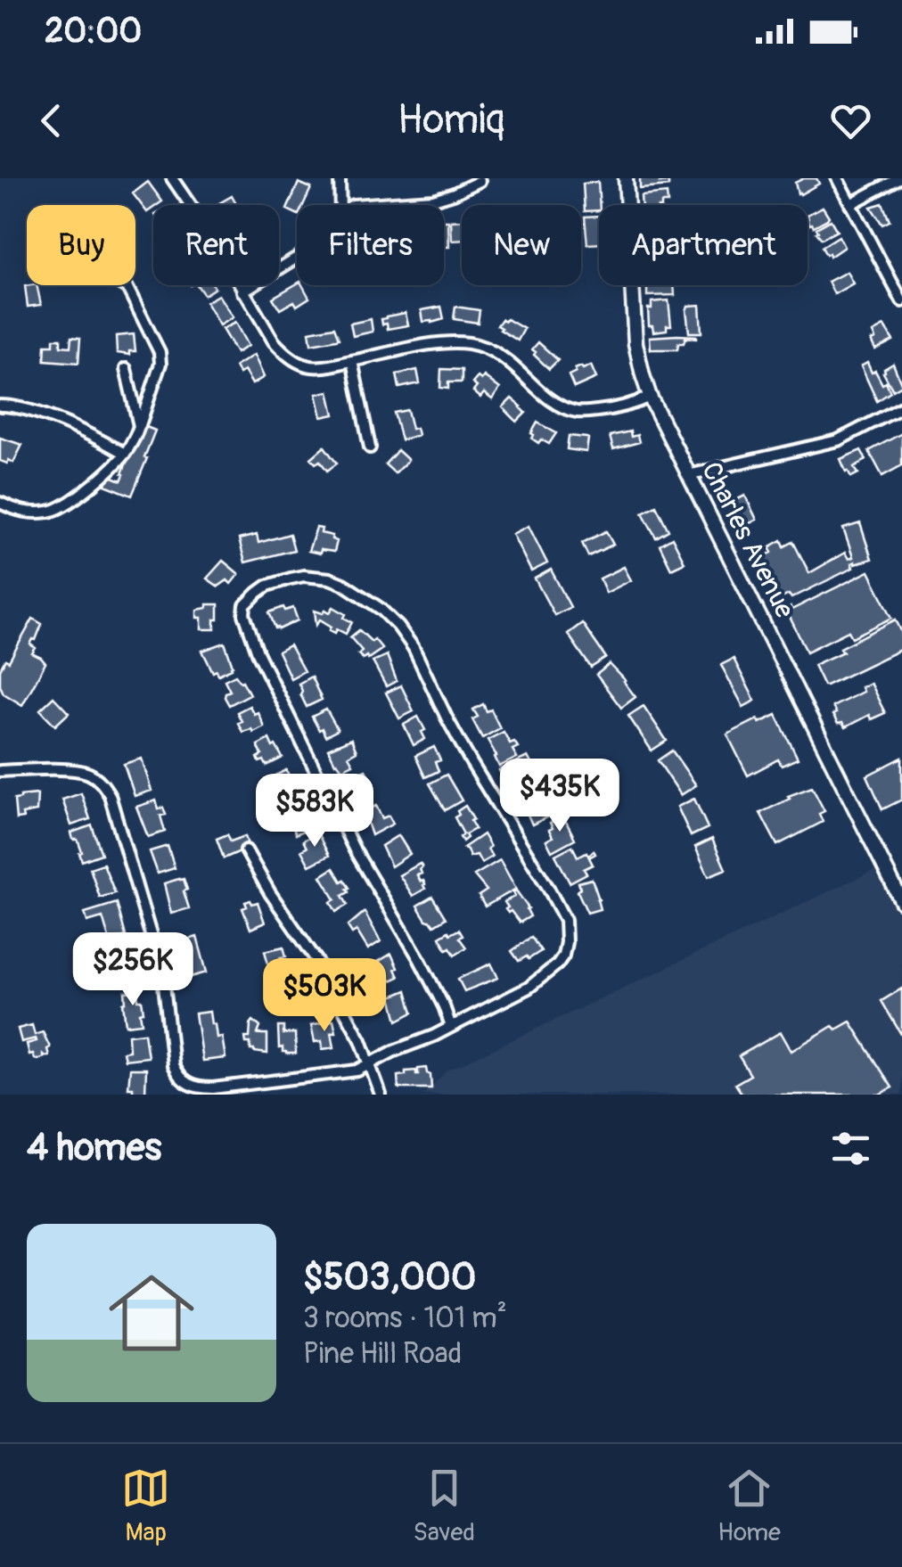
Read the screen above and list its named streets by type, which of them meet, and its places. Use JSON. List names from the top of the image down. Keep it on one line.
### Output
{"streets":{"street":["Charles Avenue"]},"page":{"status":"20:00","header":"Homiq","chip":["Buy","Rent","Filters","New","Apartment"],"price":["$435K","$583K","$256K","$503K"],"heading":"4 homes","list":[{"name":"$503,000","note":"3 rooms · 101 m² · Pine Hill Road"}],"tabs":["Map","Saved","Home"]}}
